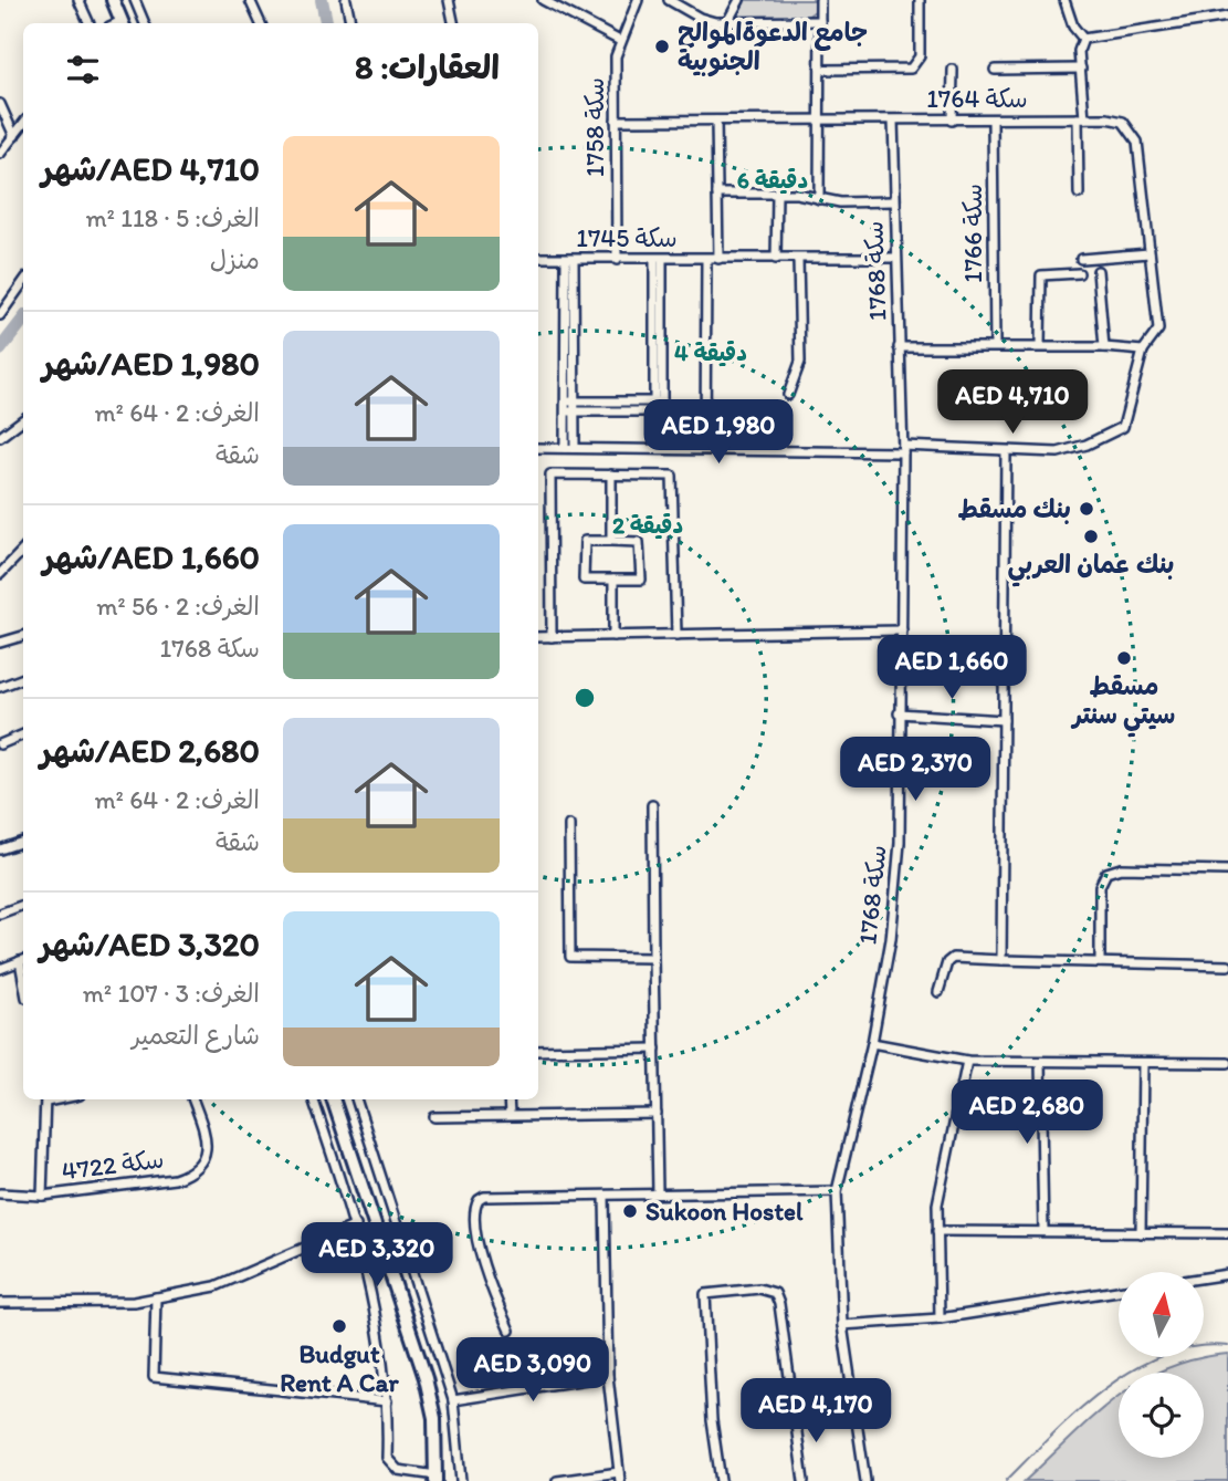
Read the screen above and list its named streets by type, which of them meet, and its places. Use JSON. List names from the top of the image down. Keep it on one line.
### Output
{"streets":{"street":["سكة 1764","سكة 1758","سكة 1766","سكة 1745","سكة 1768","سكة 4722"]},"crossings":[["سكة 1764","سكة 1758"],["سكة 1764","سكة 1766"],["سكة 1764","سكة 1768"],["سكة 1758","سكة 1745"],["سكة 1745","سكة 1768"]],"places":["جامع الدعوةالموالح الجنوبية","بنك مسقط","بنك عمان العربي","مسقط سيتي سنتر","Sukoon Hostel","Budgut Rent A Car"],"north":"top","page":{"heading":"العقارات: 8","list":[{"name":"AED 4,710/شهر","note":"الغرف: 5 · 118 m² · منزل"},{"name":"AED 1,980/شهر","note":"الغرف: 2 · 64 m² · شقة"},{"name":"AED 1,660/شهر","note":"الغرف: 2 · 56 m² · سكة 1768"},{"name":"AED 2,680/شهر","note":"الغرف: 2 · 64 m² · شقة"},{"name":"AED 3,320/شهر","note":"الغرف: 3 · 107 m² · شارع التعمير"}],"price":["AED 4,710","AED 1,980","AED 1,660","AED 2,370","AED 2,680","AED 3,320","AED 3,090","AED 4,170"]},"rings":["6 دقيقة","4 دقيقة","2 دقيقة"]}
